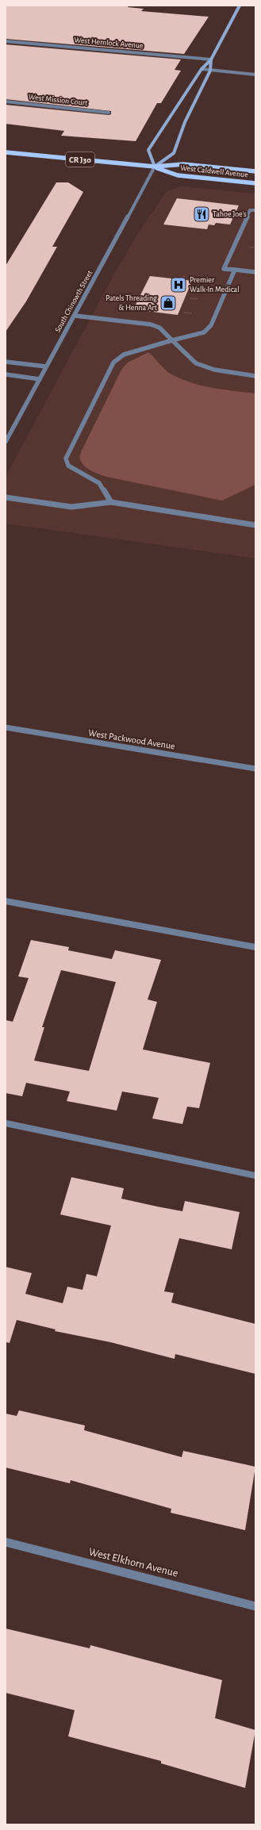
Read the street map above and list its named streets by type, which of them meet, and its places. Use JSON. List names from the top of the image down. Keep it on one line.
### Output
{"streets":{"main road":["CR J30","West Caldwell Avenue"],"street":["West Hemlock Avenue","West Mission Court","South Chinowth Street","West Packwood Avenue","West Elkhorn Avenue"]},"crossings":[["West Hemlock Avenue","South Chinowth Street"],["West Caldwell Avenue","South Chinowth Street"]],"places":{"restaurant":["Tahoe Joe's"],"hospital":["Premier Walk-In Medical"],"shop":["Patels Threading & Henna Art"]}}
